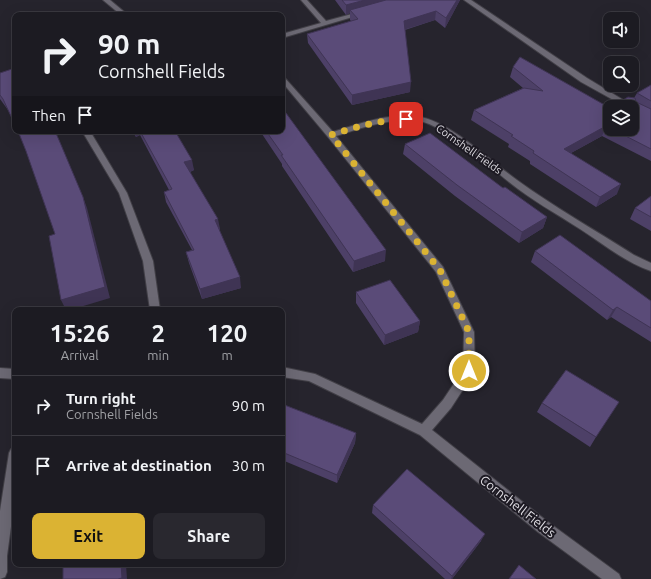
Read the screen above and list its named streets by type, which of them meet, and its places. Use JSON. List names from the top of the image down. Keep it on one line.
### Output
{"streets":{"street":["Cornshell Fields"]},"page":{"turn":["90 m","Cornshell Fields"],"then":"Then","eta":["15:26","Arrival","2","min","120","m"],"list":[{"name":"Turn right","note":"Cornshell Fields","value":"90 m"},{"name":"Arrive at destination","value":"30 m"}],"buttons":["Exit","Share"]}}
